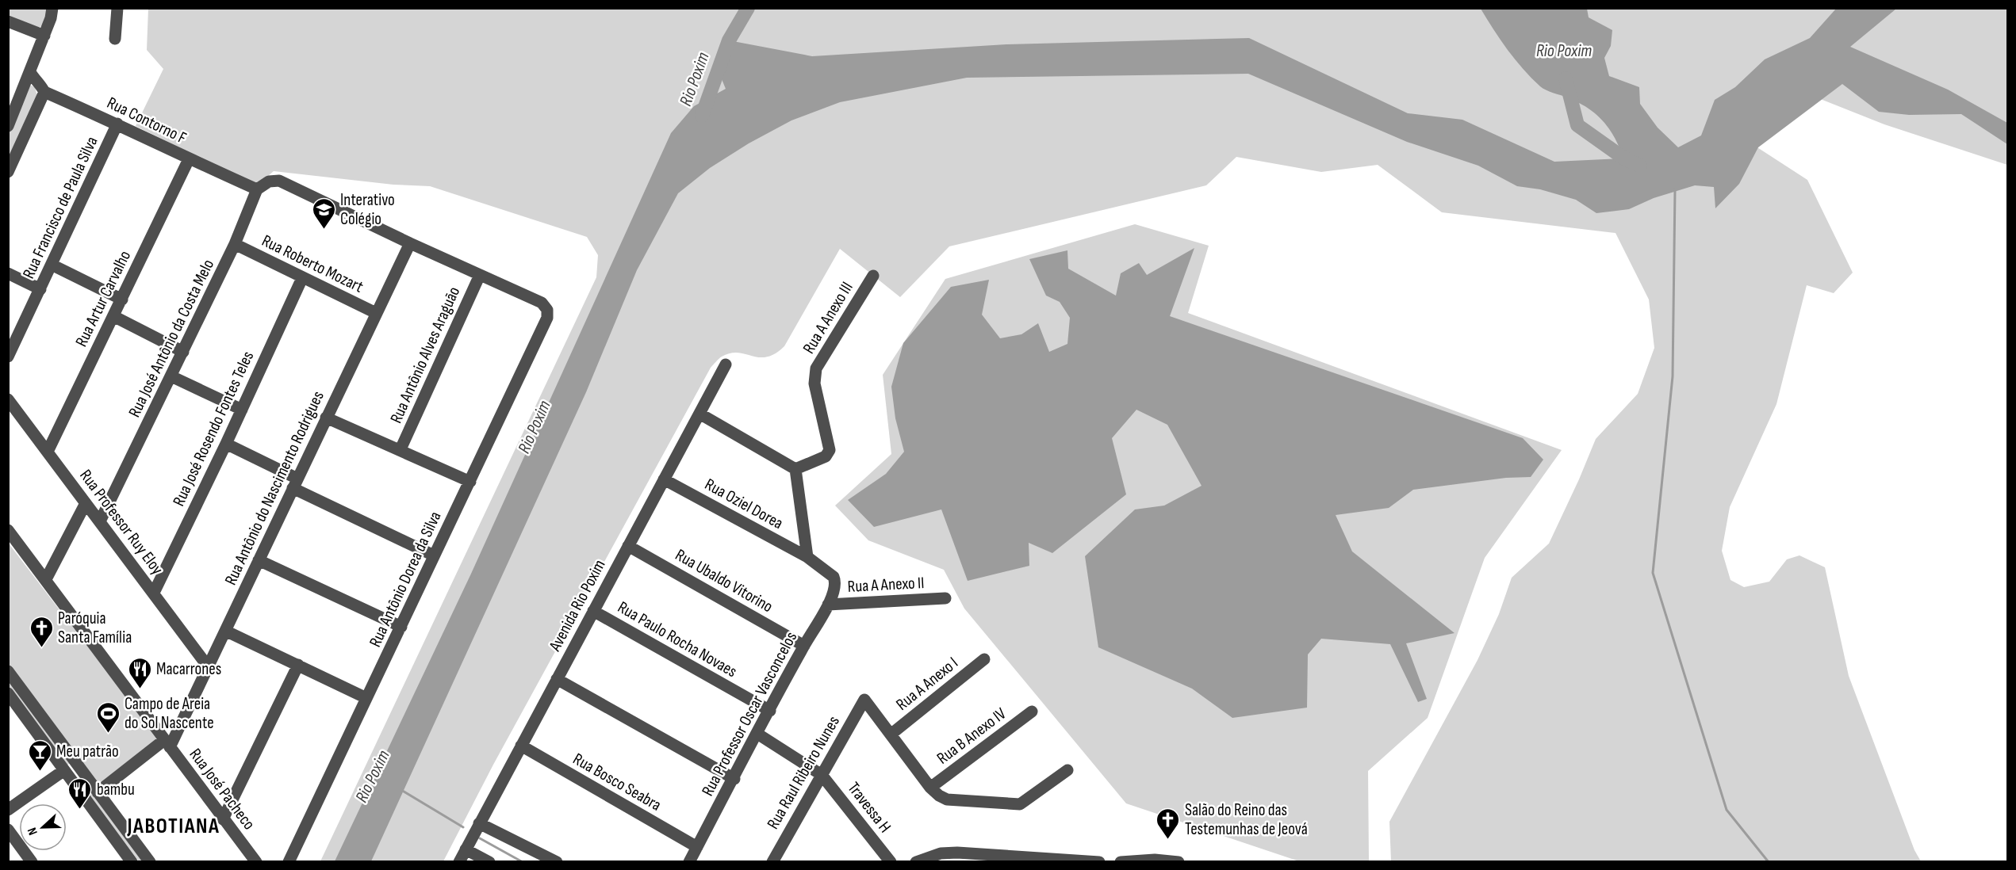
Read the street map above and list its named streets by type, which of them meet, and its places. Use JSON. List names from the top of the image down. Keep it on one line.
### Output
{"streets":{"street":["Rua Contorno F","Rua Francisco de Paula Silva","Rua Roberto Mozart","Rua Artur Carvalho","Rua A Anexo III","Rua José Antônio da Costa Melo","Rua Antônio Alves Araguão","Rua José Rosendo Fontes Teles","Rua Antônio do Nascimento Rodrigues","Rua Oziel Dorea","Rua Professor Ruy Eloy","Rua Antônio Dorea da Silva","Rua Ubaldo Vitorino","Rua A Anexo II","Avenida Rio Poxim","Rua Paulo Rocha Novaes","Rua A Anexo I","Rua Professor Oscar Vasconcelos","Rua B Anexo IV","Rua Raul Ribeiro Nunes","Rua Bosco Seabra","Rua José Pacheco","Travessa H"]},"crossings":[["Rua Contorno F","Rua Francisco de Paula Silva"],["Rua Contorno F","Rua Artur Carvalho"],["Rua Contorno F","Rua José Antônio da Costa Melo"],["Rua Roberto Mozart","Rua José Antônio da Costa Melo"],["Rua Roberto Mozart","Rua José Rosendo Fontes Teles"],["Rua Roberto Mozart","Rua Antônio do Nascimento Rodrigues"],["Rua Artur Carvalho","Rua Professor Ruy Eloy"],["Rua José Antônio da Costa Melo","Rua Professor Ruy Eloy"],["Rua Antônio Alves Araguão","Rua Antônio Dorea da Silva"],["Rua José Rosendo Fontes Teles","Rua Professor Ruy Eloy"],["Rua Antônio do Nascimento Rodrigues","Rua Professor Ruy Eloy"],["Rua Antônio do Nascimento Rodrigues","Rua José Pacheco"],["Rua Oziel Dorea","Avenida Rio Poxim"],["Rua Oziel Dorea","Rua Professor Oscar Vasconcelos"],["Rua Ubaldo Vitorino","Avenida Rio Poxim"],["Rua Ubaldo Vitorino","Rua Professor Oscar Vasconcelos"],["Rua A Anexo II","Rua Professor Oscar Vasconcelos"],["Avenida Rio Poxim","Rua Paulo Rocha Novaes"],["Avenida Rio Poxim","Rua Bosco Seabra"],["Rua Paulo Rocha Novaes","Rua Professor Oscar Vasconcelos"],["Rua A Anexo I","Rua Raul Ribeiro Nunes"],["Rua Professor Oscar Vasconcelos","Rua Bosco Seabra"],["Rua Professor Oscar Vasconcelos","Travessa H"],["Rua Raul Ribeiro Nunes","Travessa H"]],"districts":["JABOTIANA"],"water":["Rio Poxim"],"places":{"school or university":["Interativo Colégio"],"church":["Paróquia Santa Família","Salão do Reino das Testemunhas de Jeová"],"restaurant":["Macarrones","bambu"],"sports":["Campo de Areia do Sol Nascente"],"bar":["Meu patrão"]},"north":"left"}
